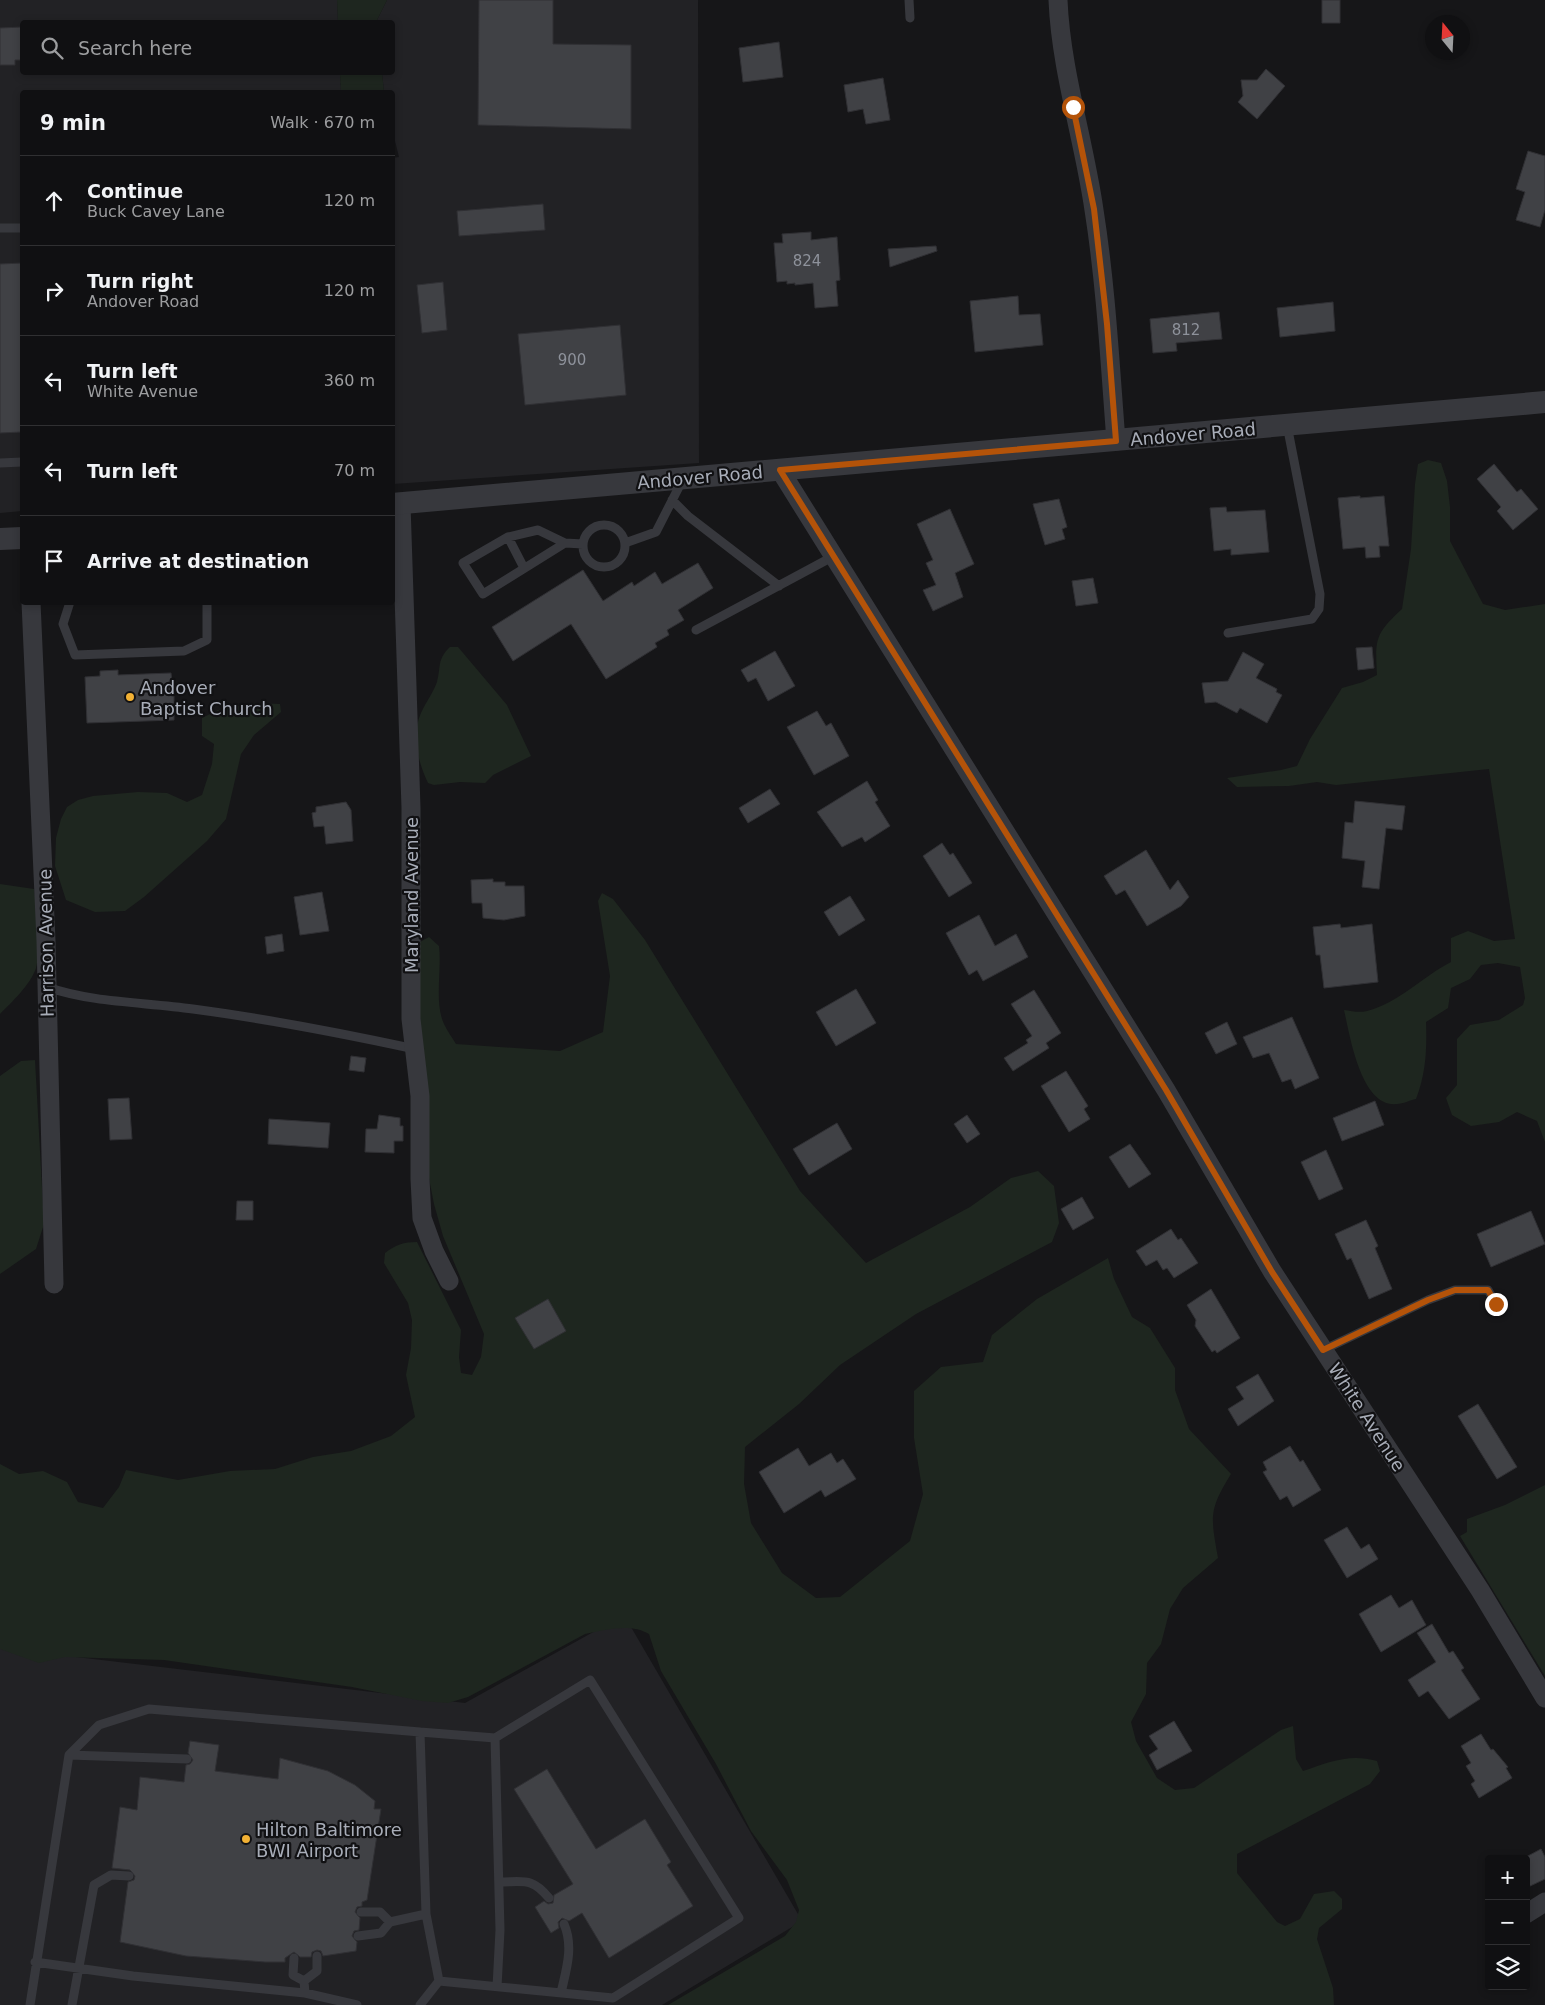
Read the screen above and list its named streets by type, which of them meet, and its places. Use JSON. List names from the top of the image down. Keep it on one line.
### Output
{"streets":{"street":["Andover Road","Maryland Avenue","Harrison Avenue","White Avenue"]},"crossings":[["Andover Road","Maryland Avenue"],["Andover Road","White Avenue"]],"places":["Andover Baptist Church","Hilton Baltimore BWI Airport"],"house_numbers":["824","812","900"],"north":"top","page":{"search":"Search here","heading":["9 min","Walk · 670 m"],"list":[["Continue","Buck Cavey Lane","120 m"],["Turn right","Andover Road","120 m"],["Turn left","White Avenue","360 m"],["Turn left","70 m"],"Arrive at destination"],"map_buttons":["+","−"]}}
